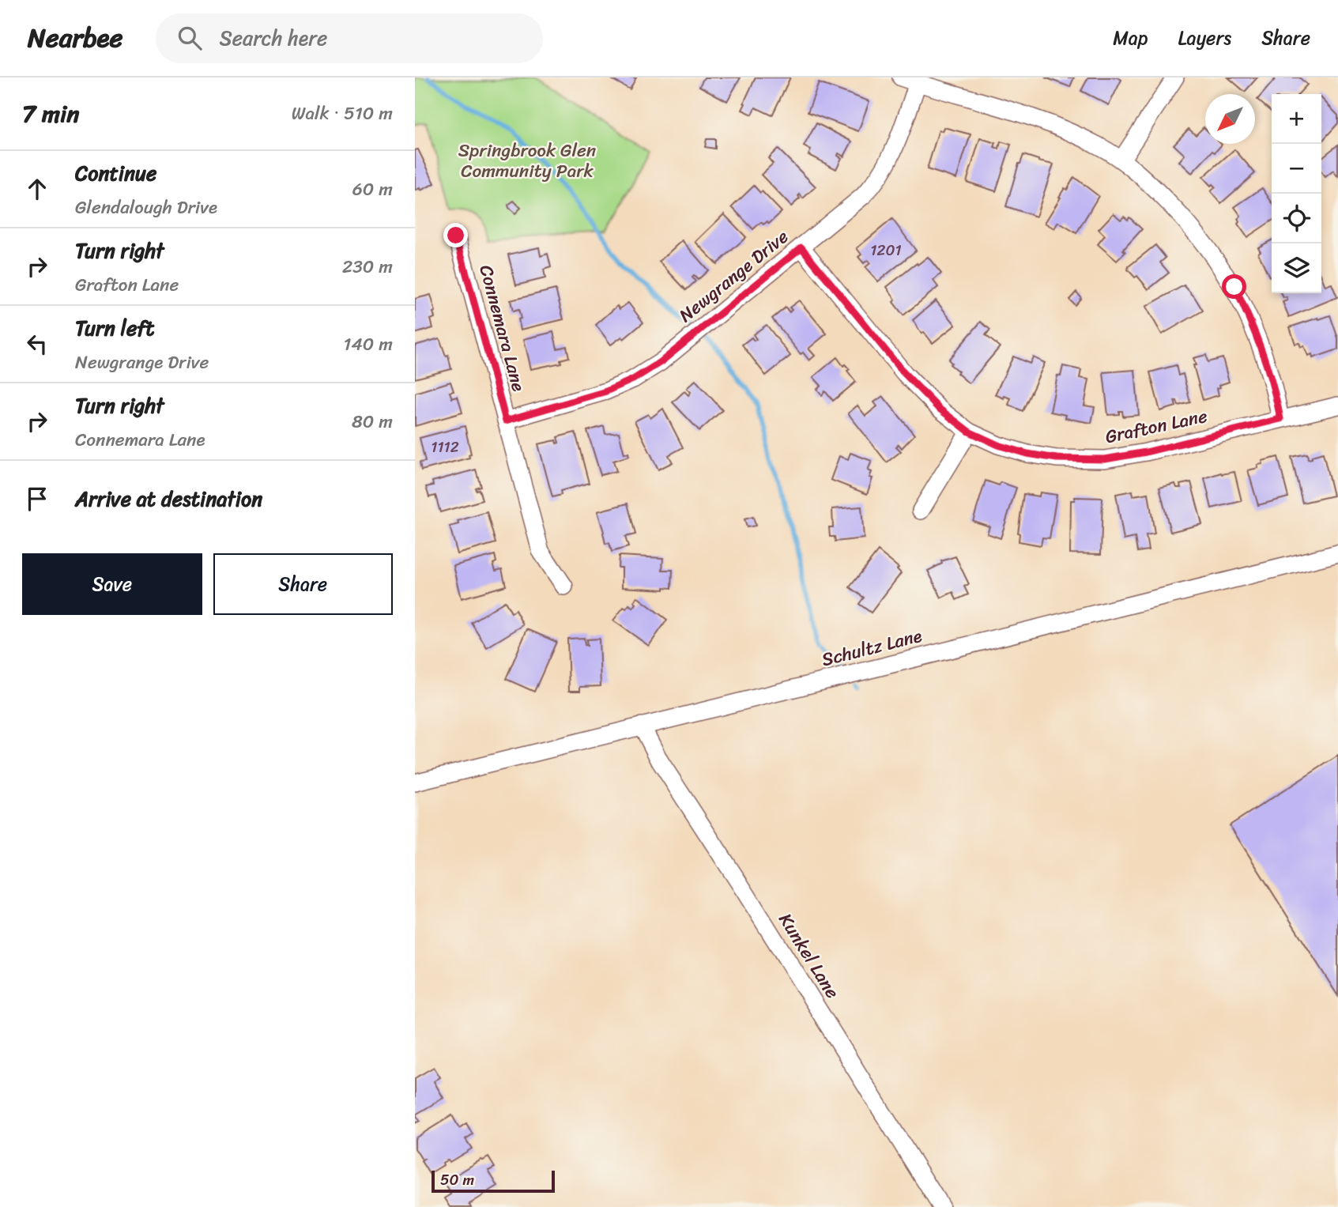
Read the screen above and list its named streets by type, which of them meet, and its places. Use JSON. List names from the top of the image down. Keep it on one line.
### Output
{"streets":{"street":["Newgrange Drive","Connemara Lane","Grafton Lane","Schultz Lane","Kunkel Lane"]},"crossings":[["Newgrange Drive","Connemara Lane"],["Newgrange Drive","Grafton Lane"],["Schultz Lane","Kunkel Lane"]],"parks":["Springbrook Glen Community Park"],"house_numbers":["1201","1112"],"scale_bar":"50 m","north":"bottom left","page":{"header":"Nearbee","search":"Search here","nav":["Map","Layers","Share"],"heading":["7 min","Walk · 510 m"],"map_buttons":["+","−"],"list":[["Continue","Glendalough Drive","60 m"],["Turn right","Grafton Lane","230 m"],["Turn left","Newgrange Drive","140 m"],["Turn right","Connemara Lane","80 m"],"Arrive at destination"],"buttons":["Save","Share"],"scale":"50 m"}}
